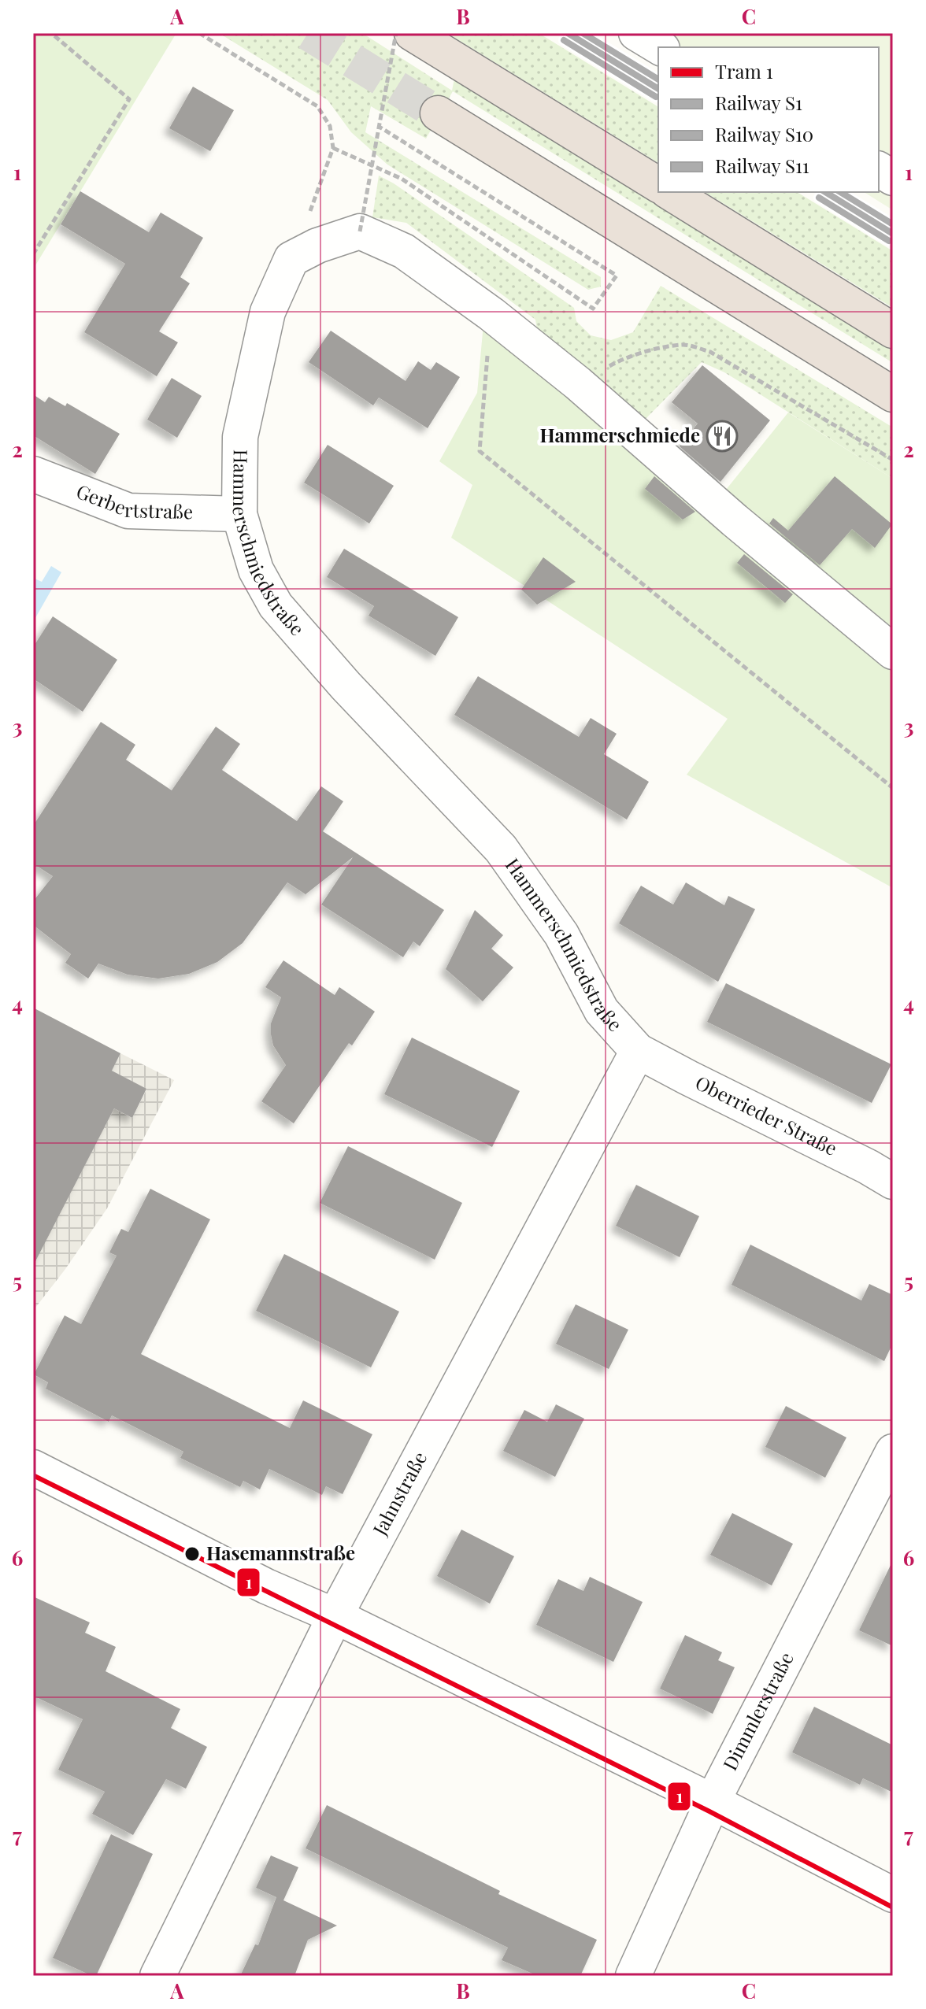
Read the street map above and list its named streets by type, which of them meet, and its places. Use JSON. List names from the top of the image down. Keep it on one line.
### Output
{"streets":{"street":["Gerbertstraße","Hammerschmiedstraße","Oberrieder Straße","Jahnstraße","Dimmlerstraße"]},"crossings":[["Gerbertstraße","Hammerschmiedstraße"],["Hammerschmiedstraße","Oberrieder Straße"],["Hammerschmiedstraße","Jahnstraße"],["Oberrieder Straße","Jahnstraße"]],"places":{"restaurant":["Hammerschmiede"],"other":["Hasemannstraße"]},"lines":["rail line S1","rail line S11","rail line S10","tram line 1"],"legend":["Tram 1","Railway S1","Railway S10","Railway S11"],"grid":{"columns":["A","B","C"],"rows":["1","2","3","4","5","6","7"]}}
